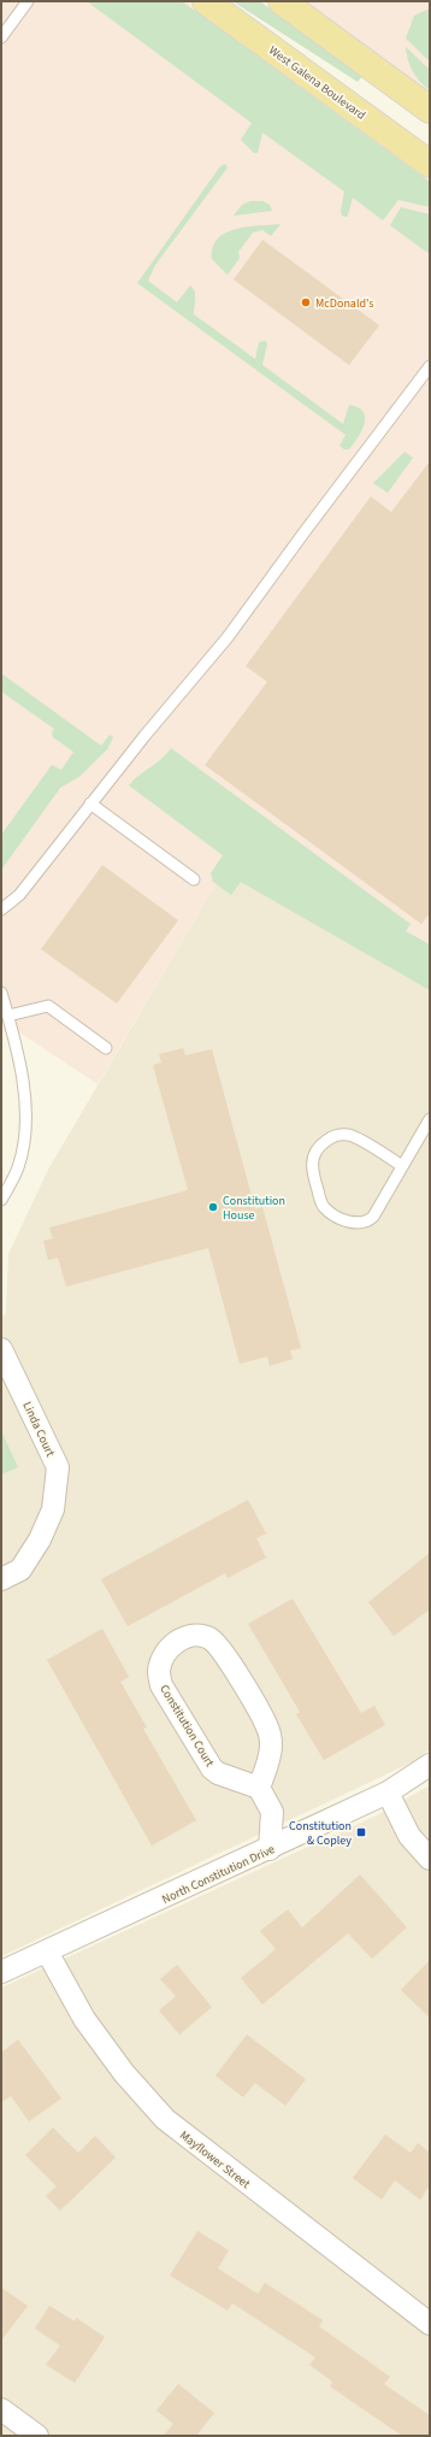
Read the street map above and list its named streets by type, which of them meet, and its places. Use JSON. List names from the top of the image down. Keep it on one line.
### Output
{"streets":{"main road":["West Galena Boulevard"],"street":["Linda Court","Constitution Court","North Constitution Drive","Mayflower Street"]},"crossings":[["North Constitution Drive","Mayflower Street"]],"places":{"other":["McDonald's","Constitution House"],"transit":["Constitution & Copley"]}}
